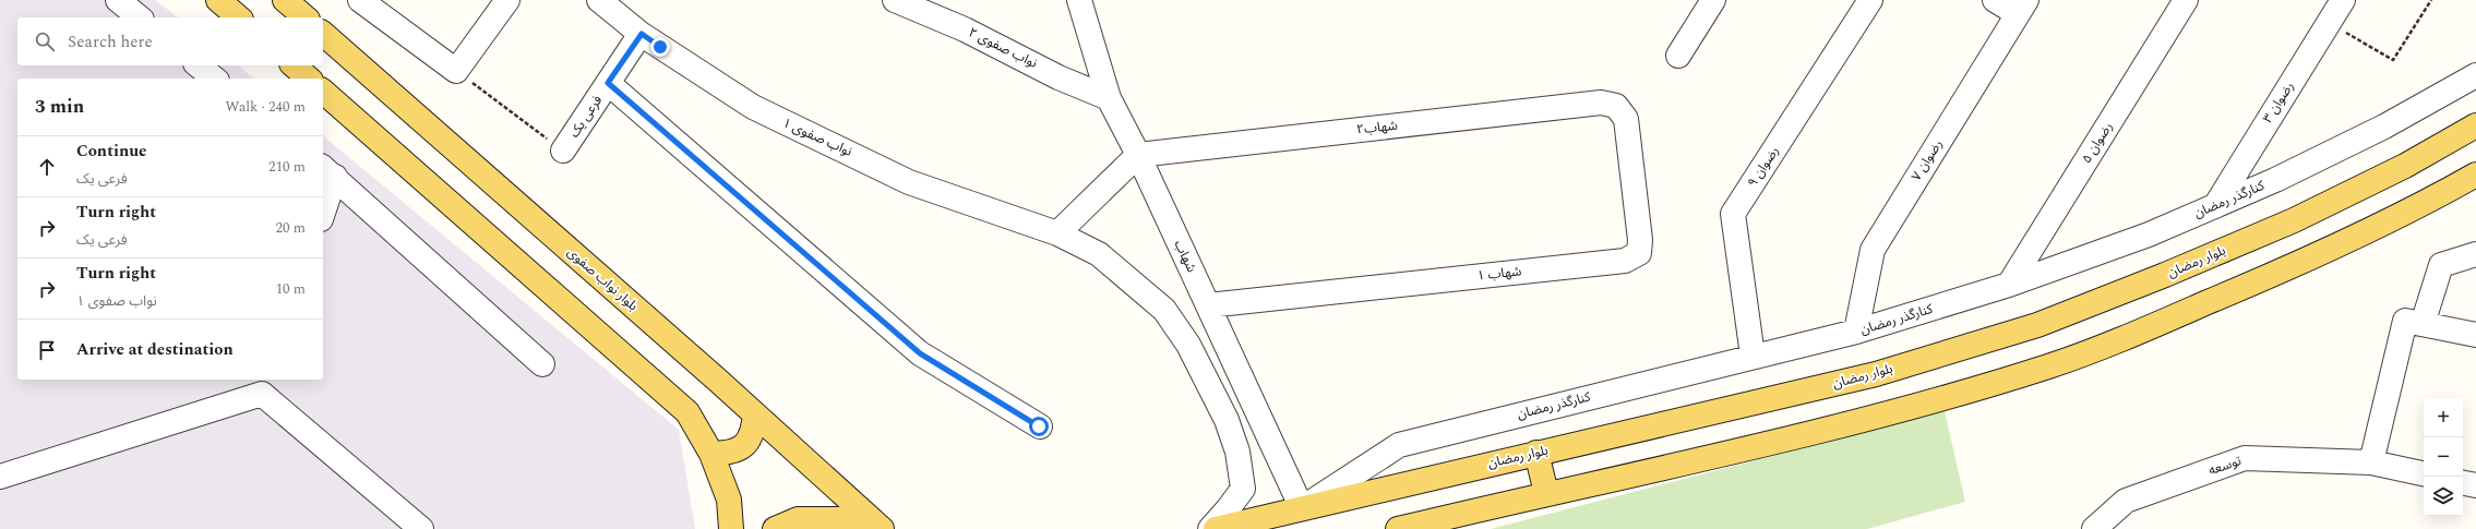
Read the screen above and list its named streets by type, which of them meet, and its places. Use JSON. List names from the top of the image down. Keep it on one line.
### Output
{"streets":{"main road":["بلوار رمضان","بلوار نواب صفوی"],"street":["نواب صفوی ۲","رضوان ۳","فرعی یک","شهاب۲","نواب صفوی ۱","رضوان ۵","رضوان ۷","رضوان ۹","کنارگذر رمضان","شهاب","شهاب ۱","توسعه"]},"crossings":[["نواب صفوی ۲","شهاب"],["رضوان ۳","کنارگذر رمضان"],["فرعی یک","نواب صفوی ۱"],["شهاب۲","شهاب"],["شهاب۲","شهاب ۱"],["رضوان ۵","کنارگذر رمضان"],["رضوان ۷","کنارگذر رمضان"],["رضوان ۹","کنارگذر رمضان"],["کنارگذر رمضان","شهاب"],["کنارگذر رمضان","بلوار رمضان"],["شهاب","بلوار رمضان"],["شهاب","شهاب ۱"]],"page":{"search":"Search here","heading":["3 min","Walk · 240 m"],"list":[["Continue","فرعی یک","210 m"],["Turn right","فرعی یک","20 m"],["Turn right","نواب صفوی ۱","10 m"],"Arrive at destination"],"map_buttons":["+","−"]}}
